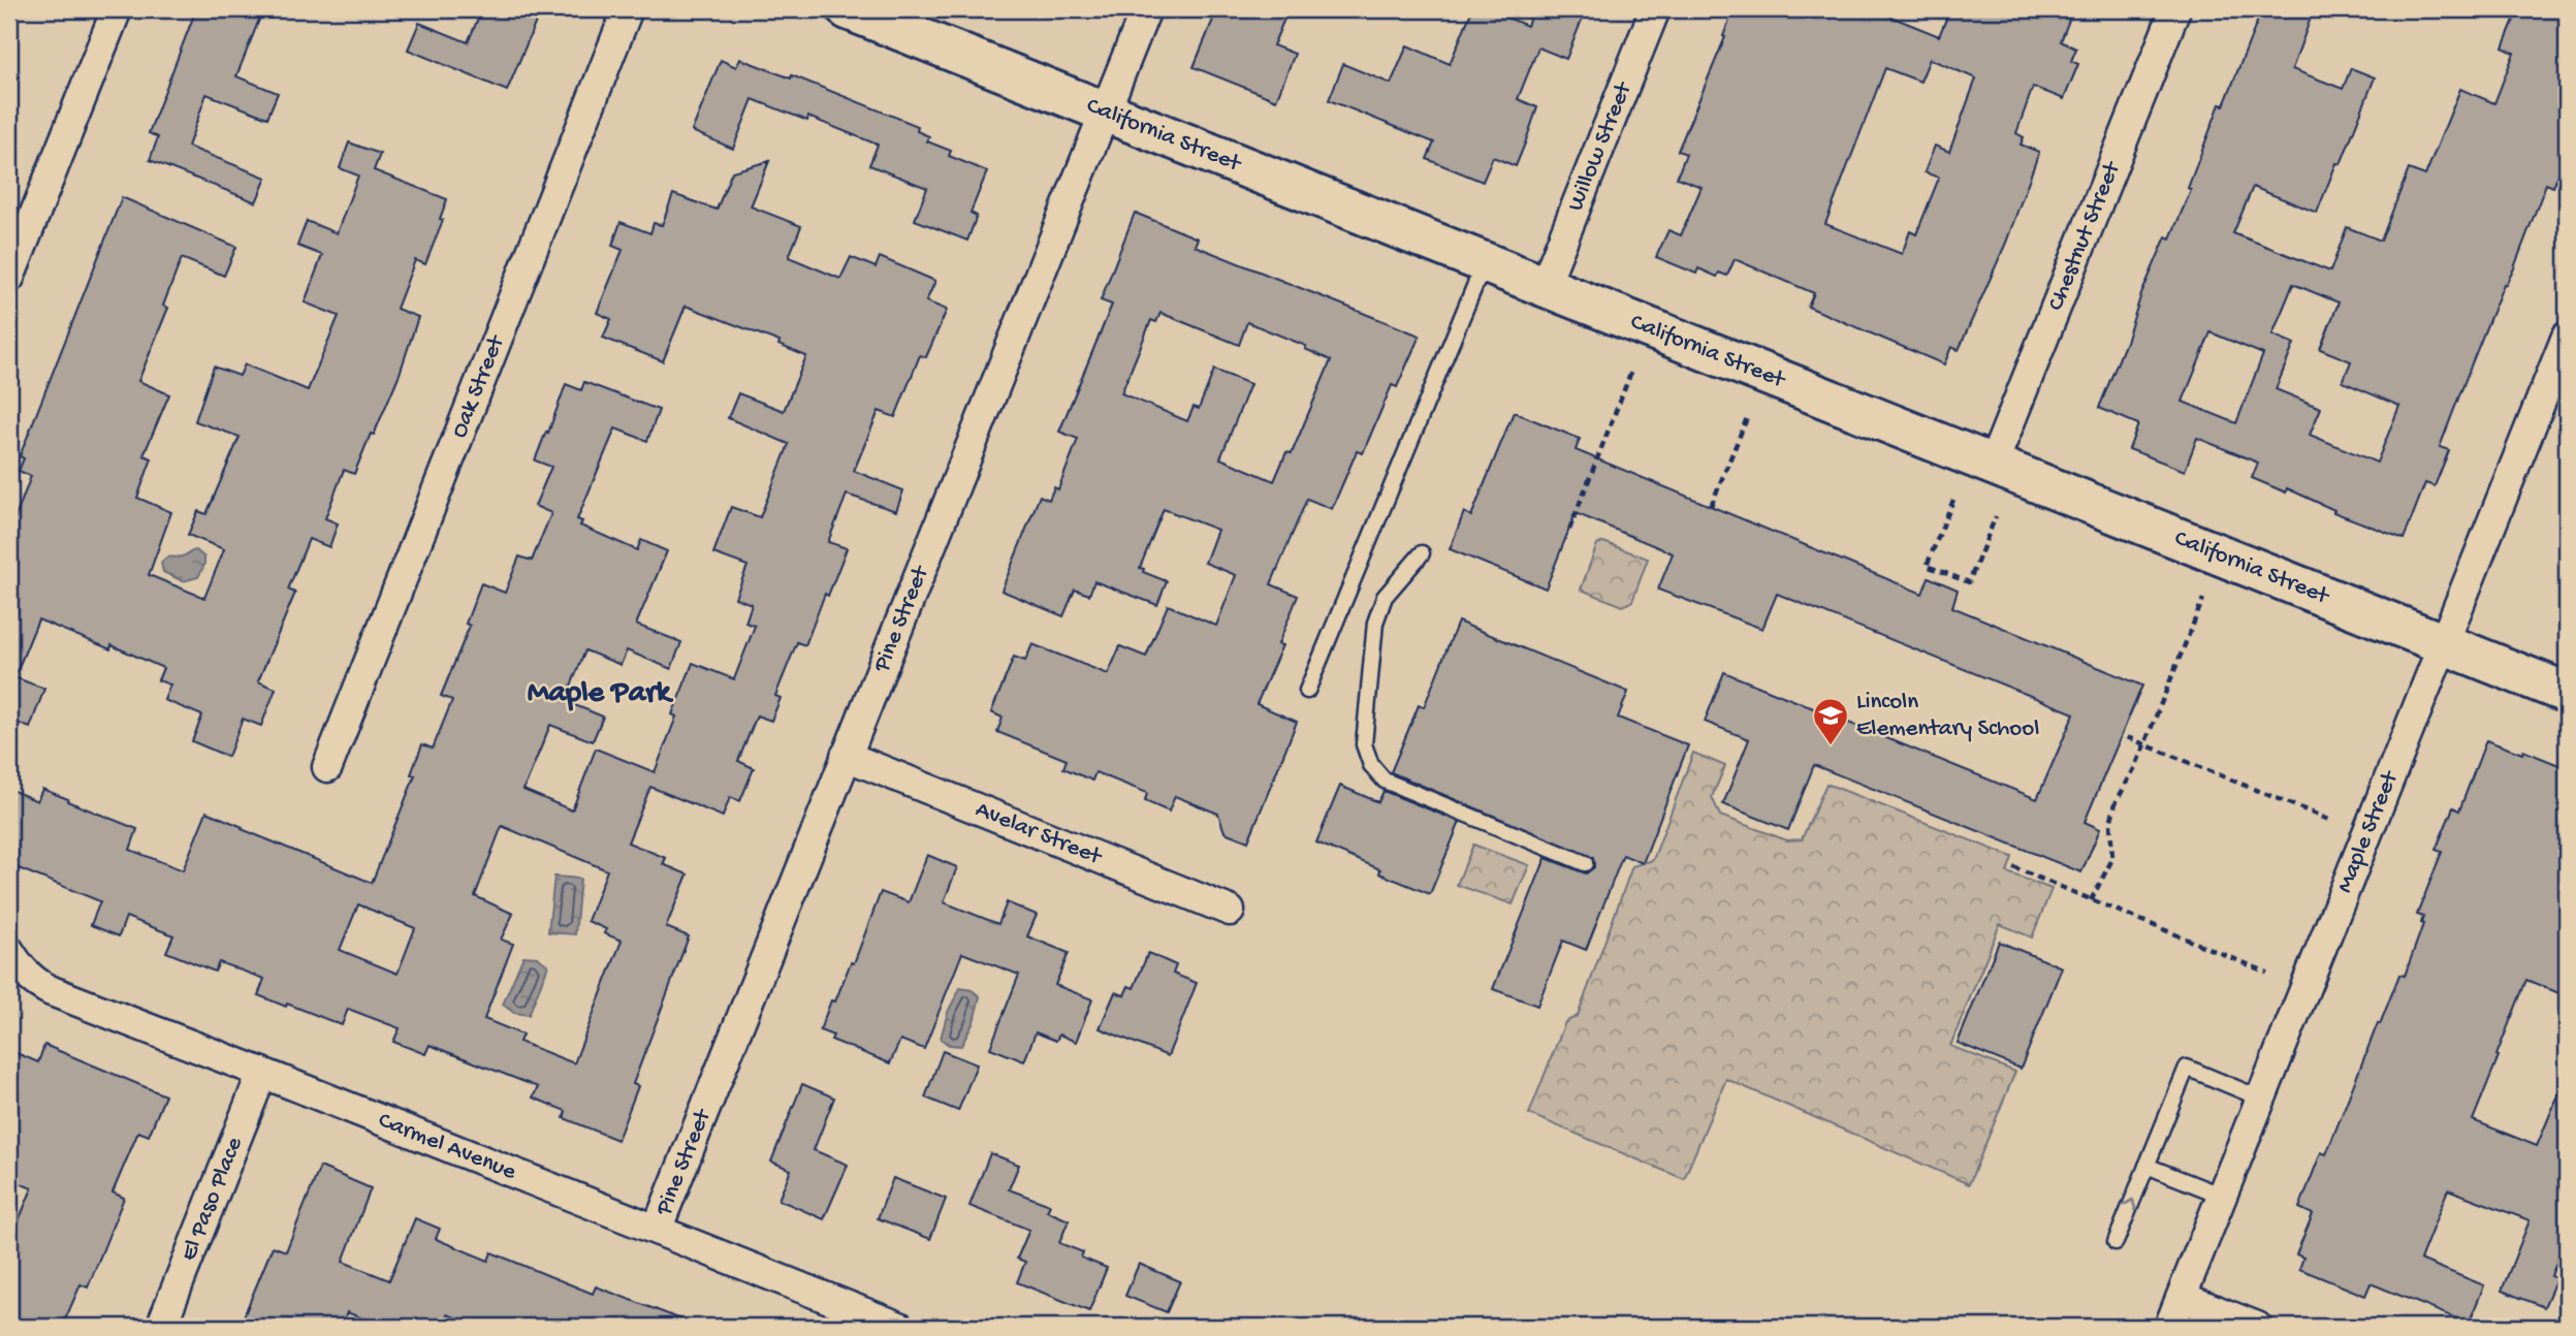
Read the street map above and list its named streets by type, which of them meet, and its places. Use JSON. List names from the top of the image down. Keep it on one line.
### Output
{"streets":{"street":["California Street","Willow Street","Chestnut Street","Oak Street","Pine Street","Maple Street","Avelar Street","Carmel Avenue","El Paso Place"]},"crossings":[["California Street","Willow Street"],["California Street","Chestnut Street"],["California Street","Pine Street"],["California Street","Maple Street"],["Pine Street","Avelar Street"],["Pine Street","Carmel Avenue"],["Carmel Avenue","El Paso Place"]],"districts":["Maple Park"],"places":{"school or university":["Lincoln Elementary School"]}}
